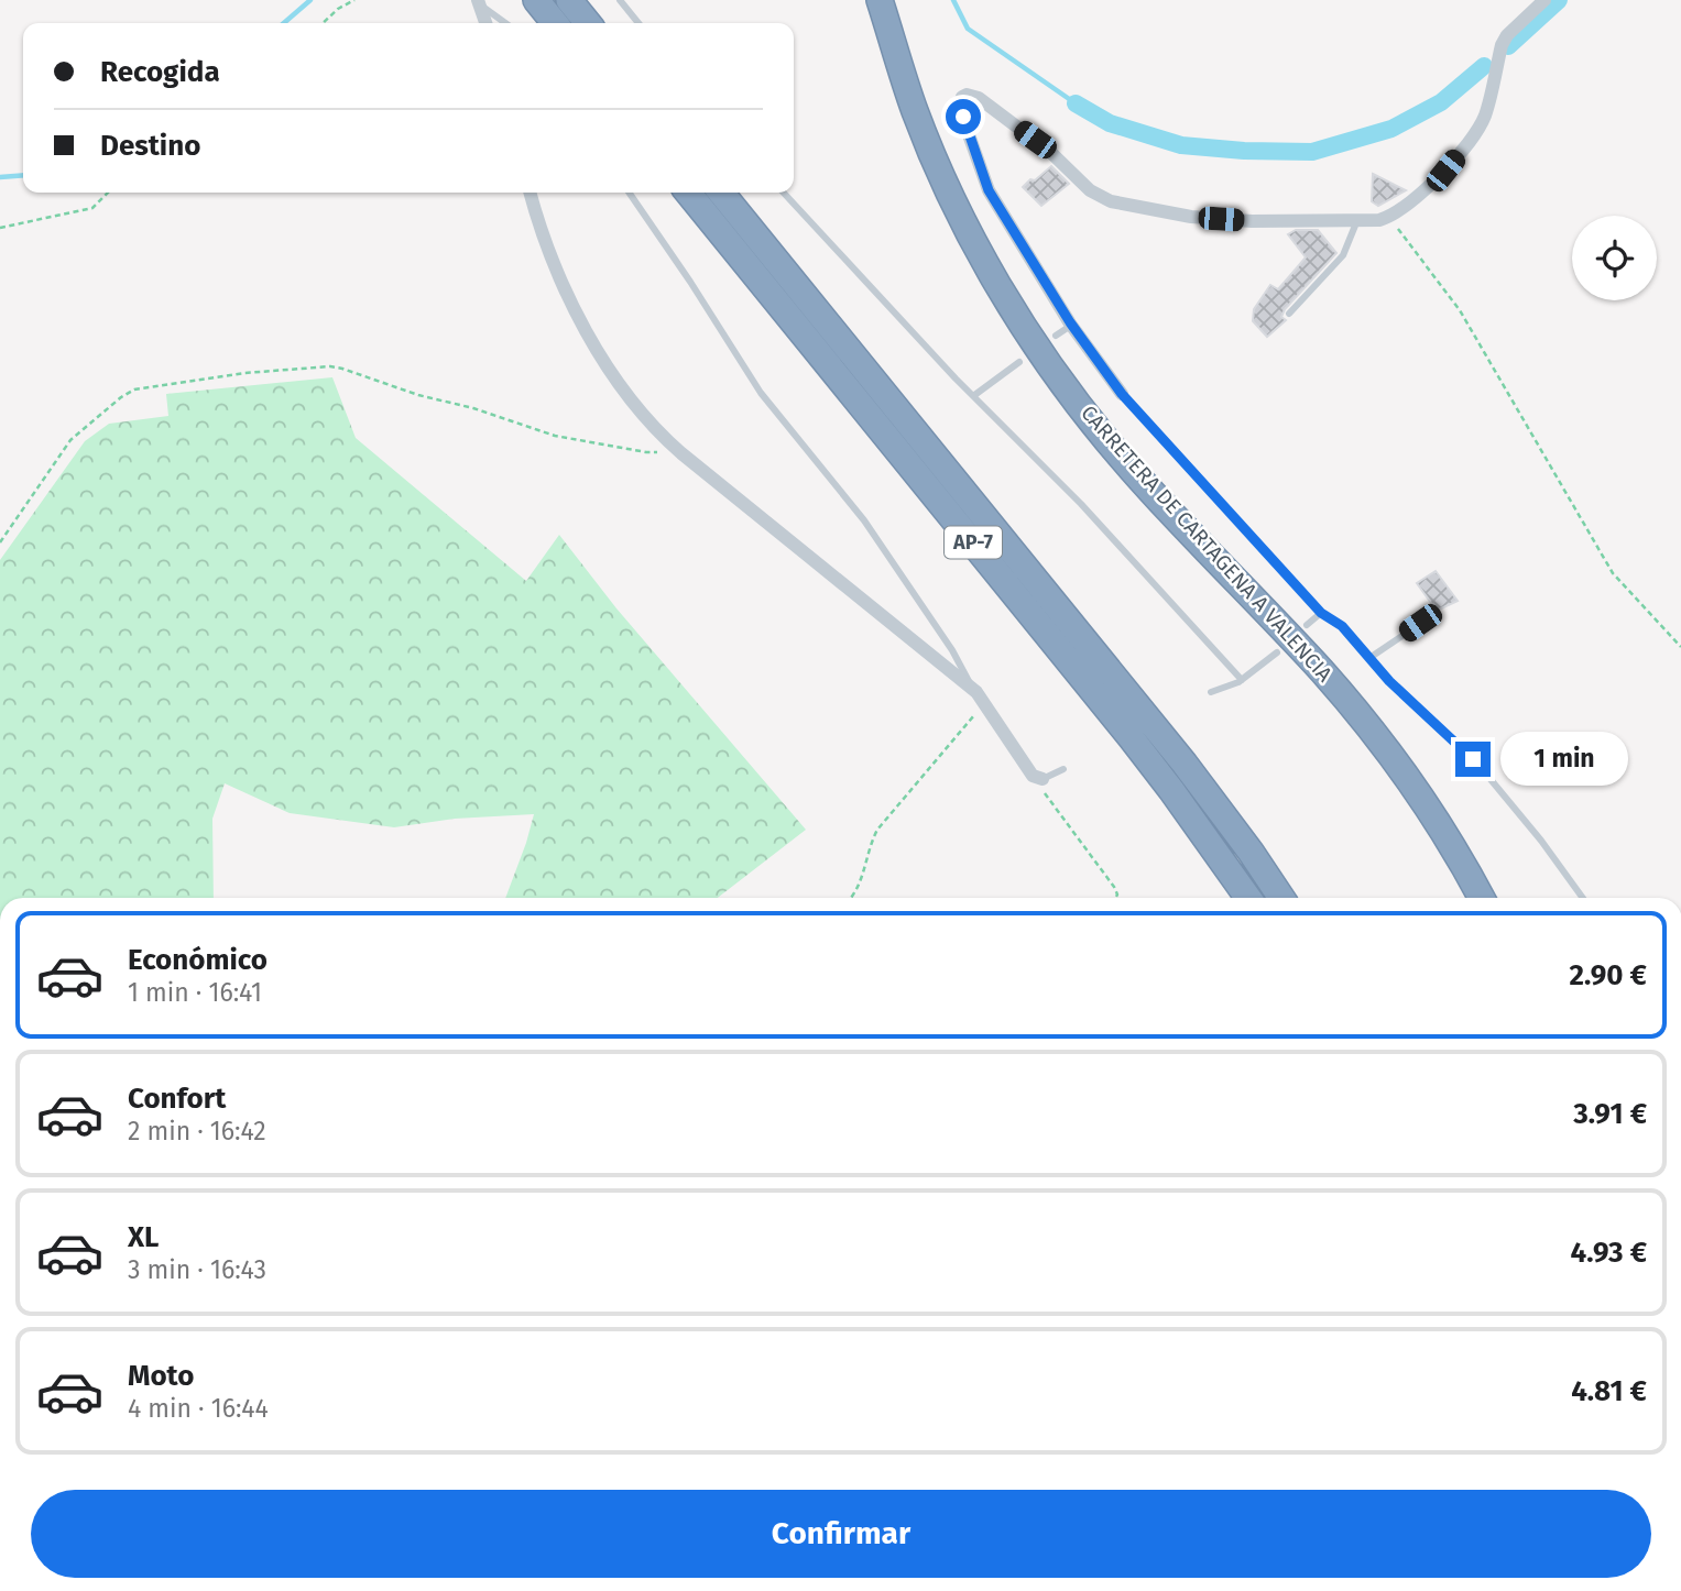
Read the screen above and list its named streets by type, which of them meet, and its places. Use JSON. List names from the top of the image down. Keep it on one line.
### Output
{"streets":{"highway":["AP-7","CARRETERA DE CARTAGENA A VALENCIA"]},"page":{"banner":["Recogida","Destino"],"bubble":"1 min","list":[{"name":"Económico","note":"1 min · 16:41","value":"2.90 €"},{"name":"Confort","note":"2 min · 16:42","value":"3.91 €"},{"name":"XL","note":"3 min · 16:43","value":"4.93 €"},{"name":"Moto","note":"4 min · 16:44","value":"4.81 €"}],"buttons":"Confirmar"}}
